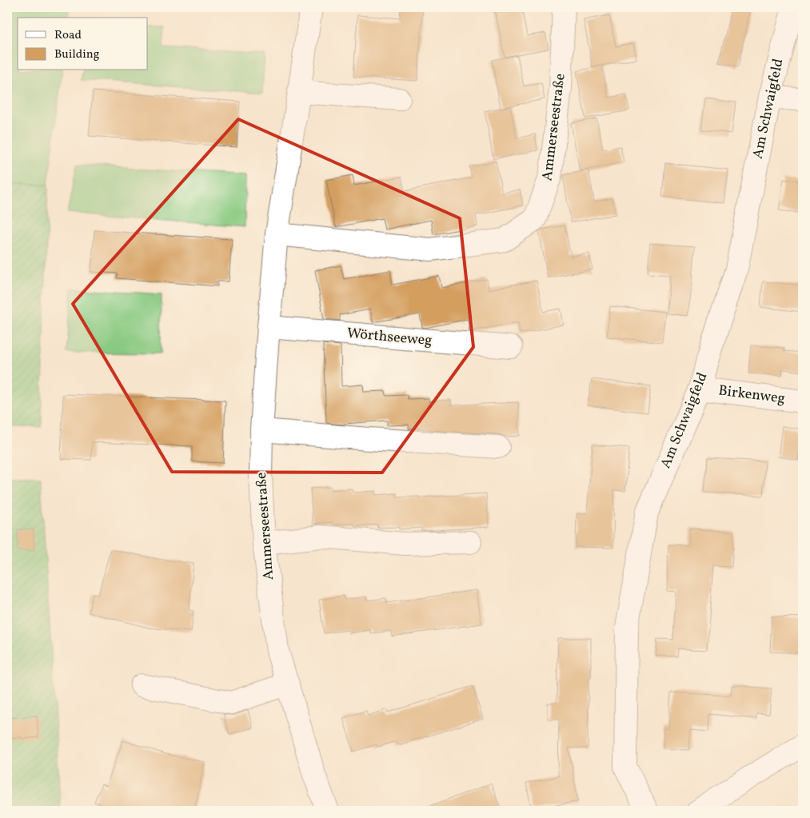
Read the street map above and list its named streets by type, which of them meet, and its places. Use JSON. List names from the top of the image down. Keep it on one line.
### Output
{"streets":{"street":["Am Schwaigfeld","Ammerseestraße","Wörthseeweg","Birkenweg"]},"crossings":[["Am Schwaigfeld","Birkenweg"],["Ammerseestraße","Wörthseeweg"]],"legend":["Road","Building"]}
